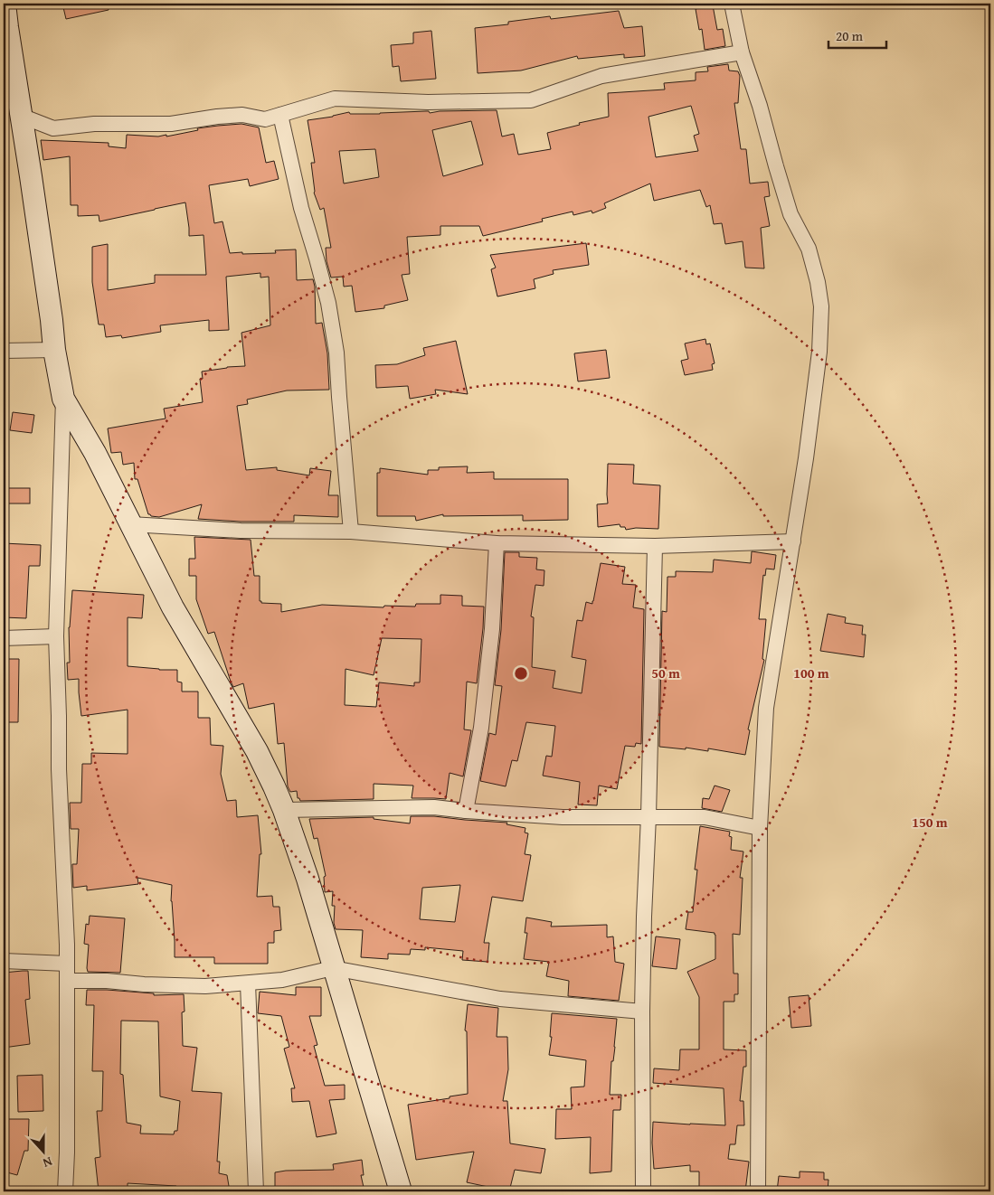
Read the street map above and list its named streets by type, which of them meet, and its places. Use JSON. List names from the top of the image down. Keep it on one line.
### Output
{"scale_bar":"20 m","north":"bottom","rings":["50 m","100 m","150 m"]}
